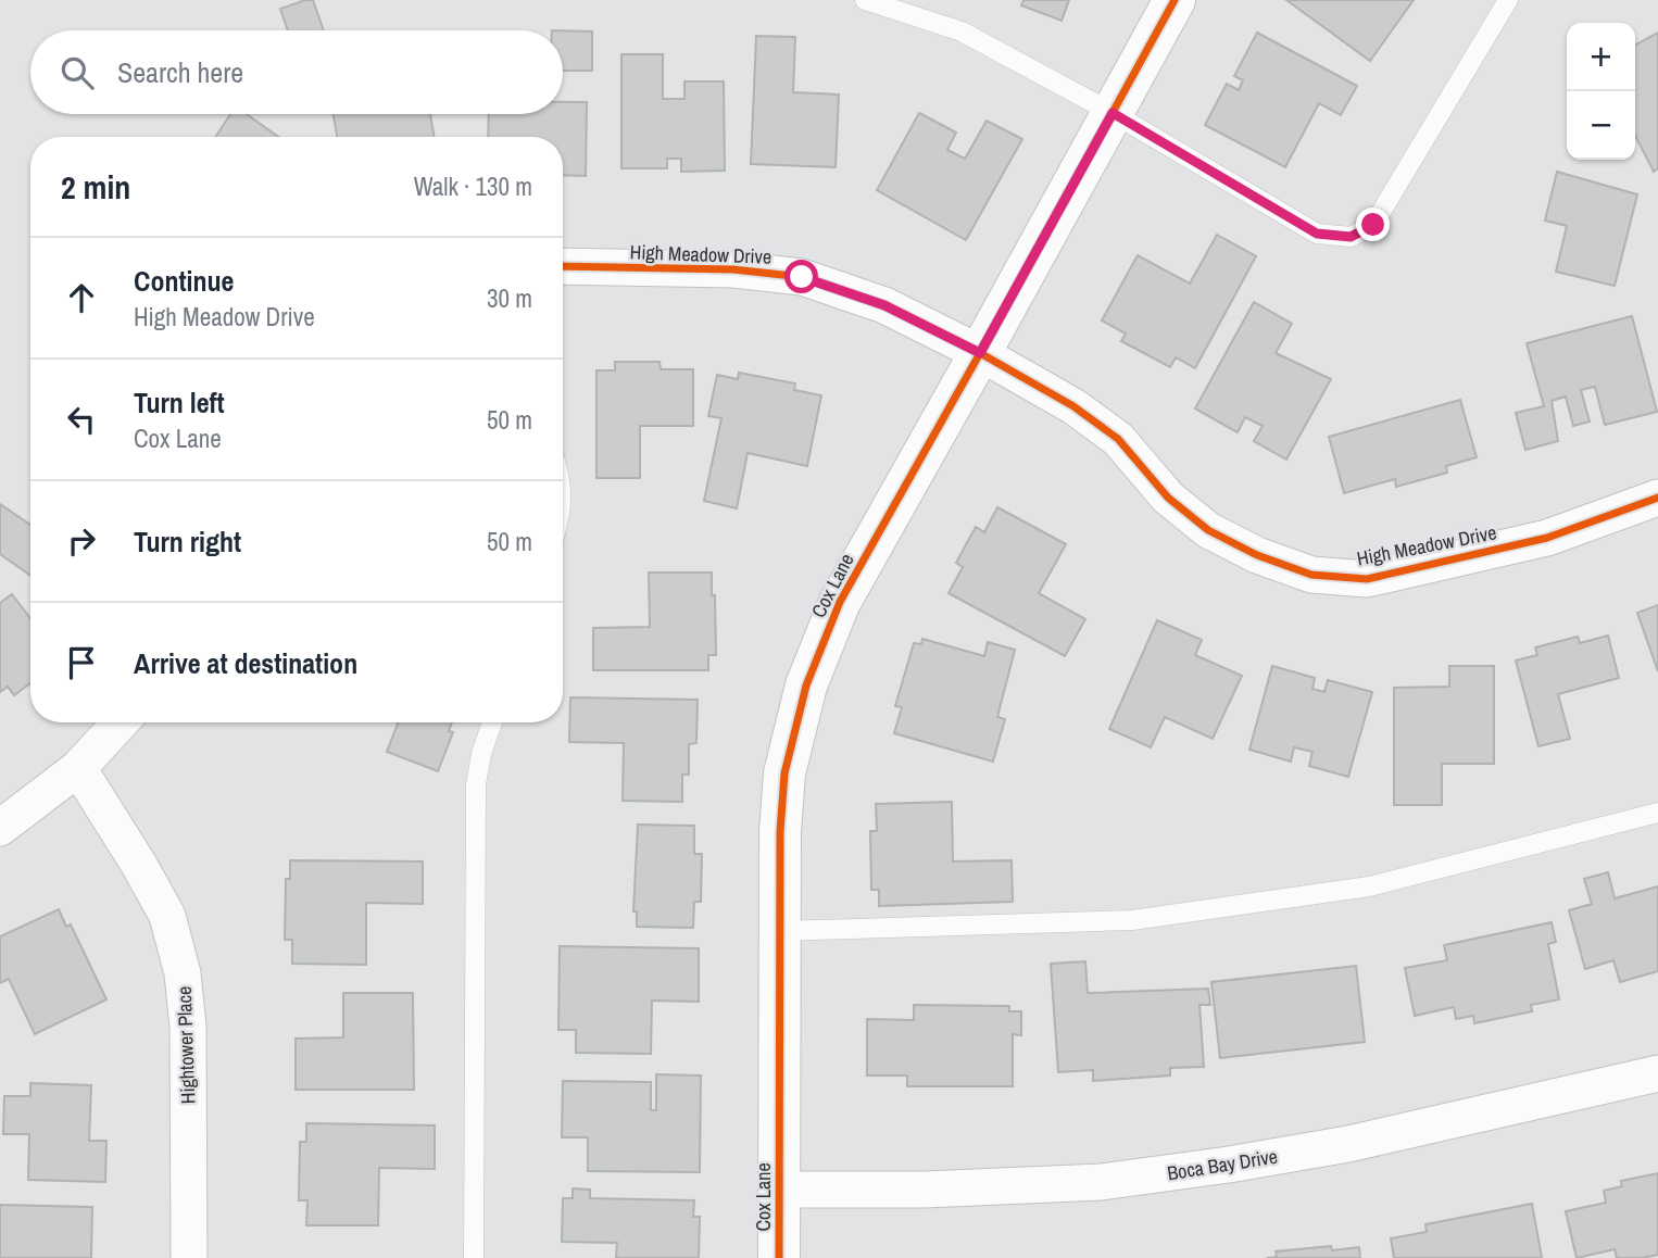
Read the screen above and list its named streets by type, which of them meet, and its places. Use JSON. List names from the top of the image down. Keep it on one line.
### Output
{"streets":{"street":["High Meadow Drive","Cox Lane","Hightower Place","Boca Bay Drive"]},"crossings":[["High Meadow Drive","Cox Lane"],["Cox Lane","Boca Bay Drive"]],"page":{"map_buttons":["+","−"],"search":"Search here","heading":["2 min","Walk · 130 m"],"list":[["Continue","High Meadow Drive","30 m"],["Turn left","Cox Lane","50 m"],["Turn right","50 m"],"Arrive at destination"]}}
